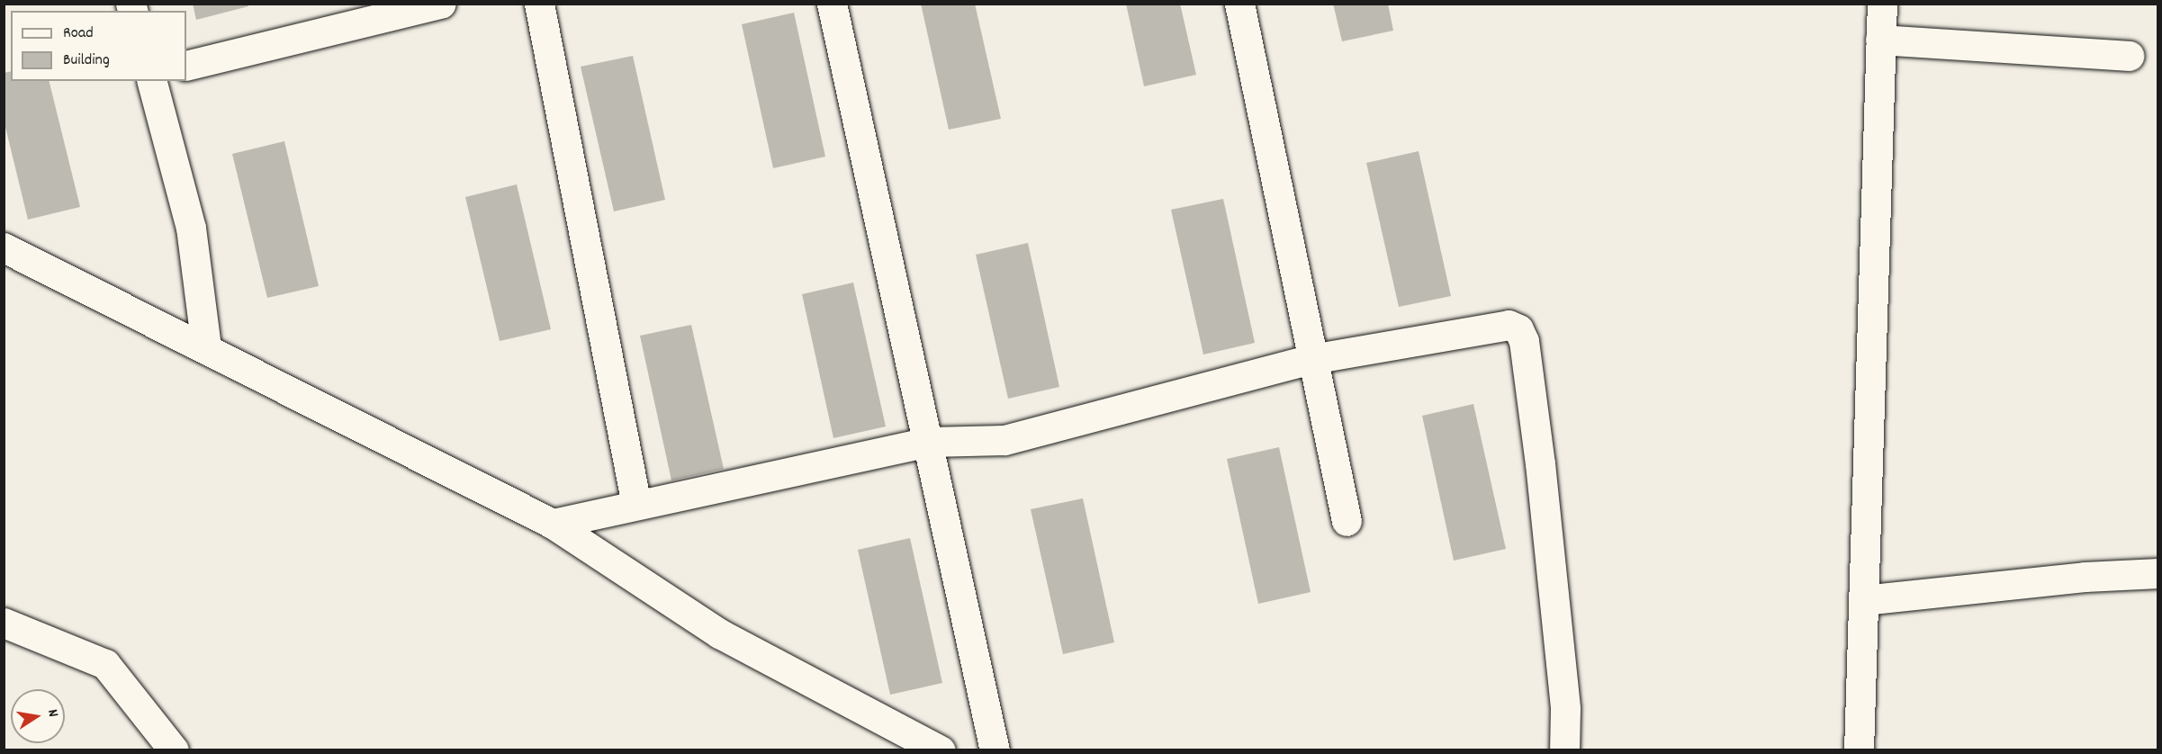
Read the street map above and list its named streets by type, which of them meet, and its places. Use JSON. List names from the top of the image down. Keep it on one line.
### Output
{"legend":["Road","Building"],"north":"right"}
